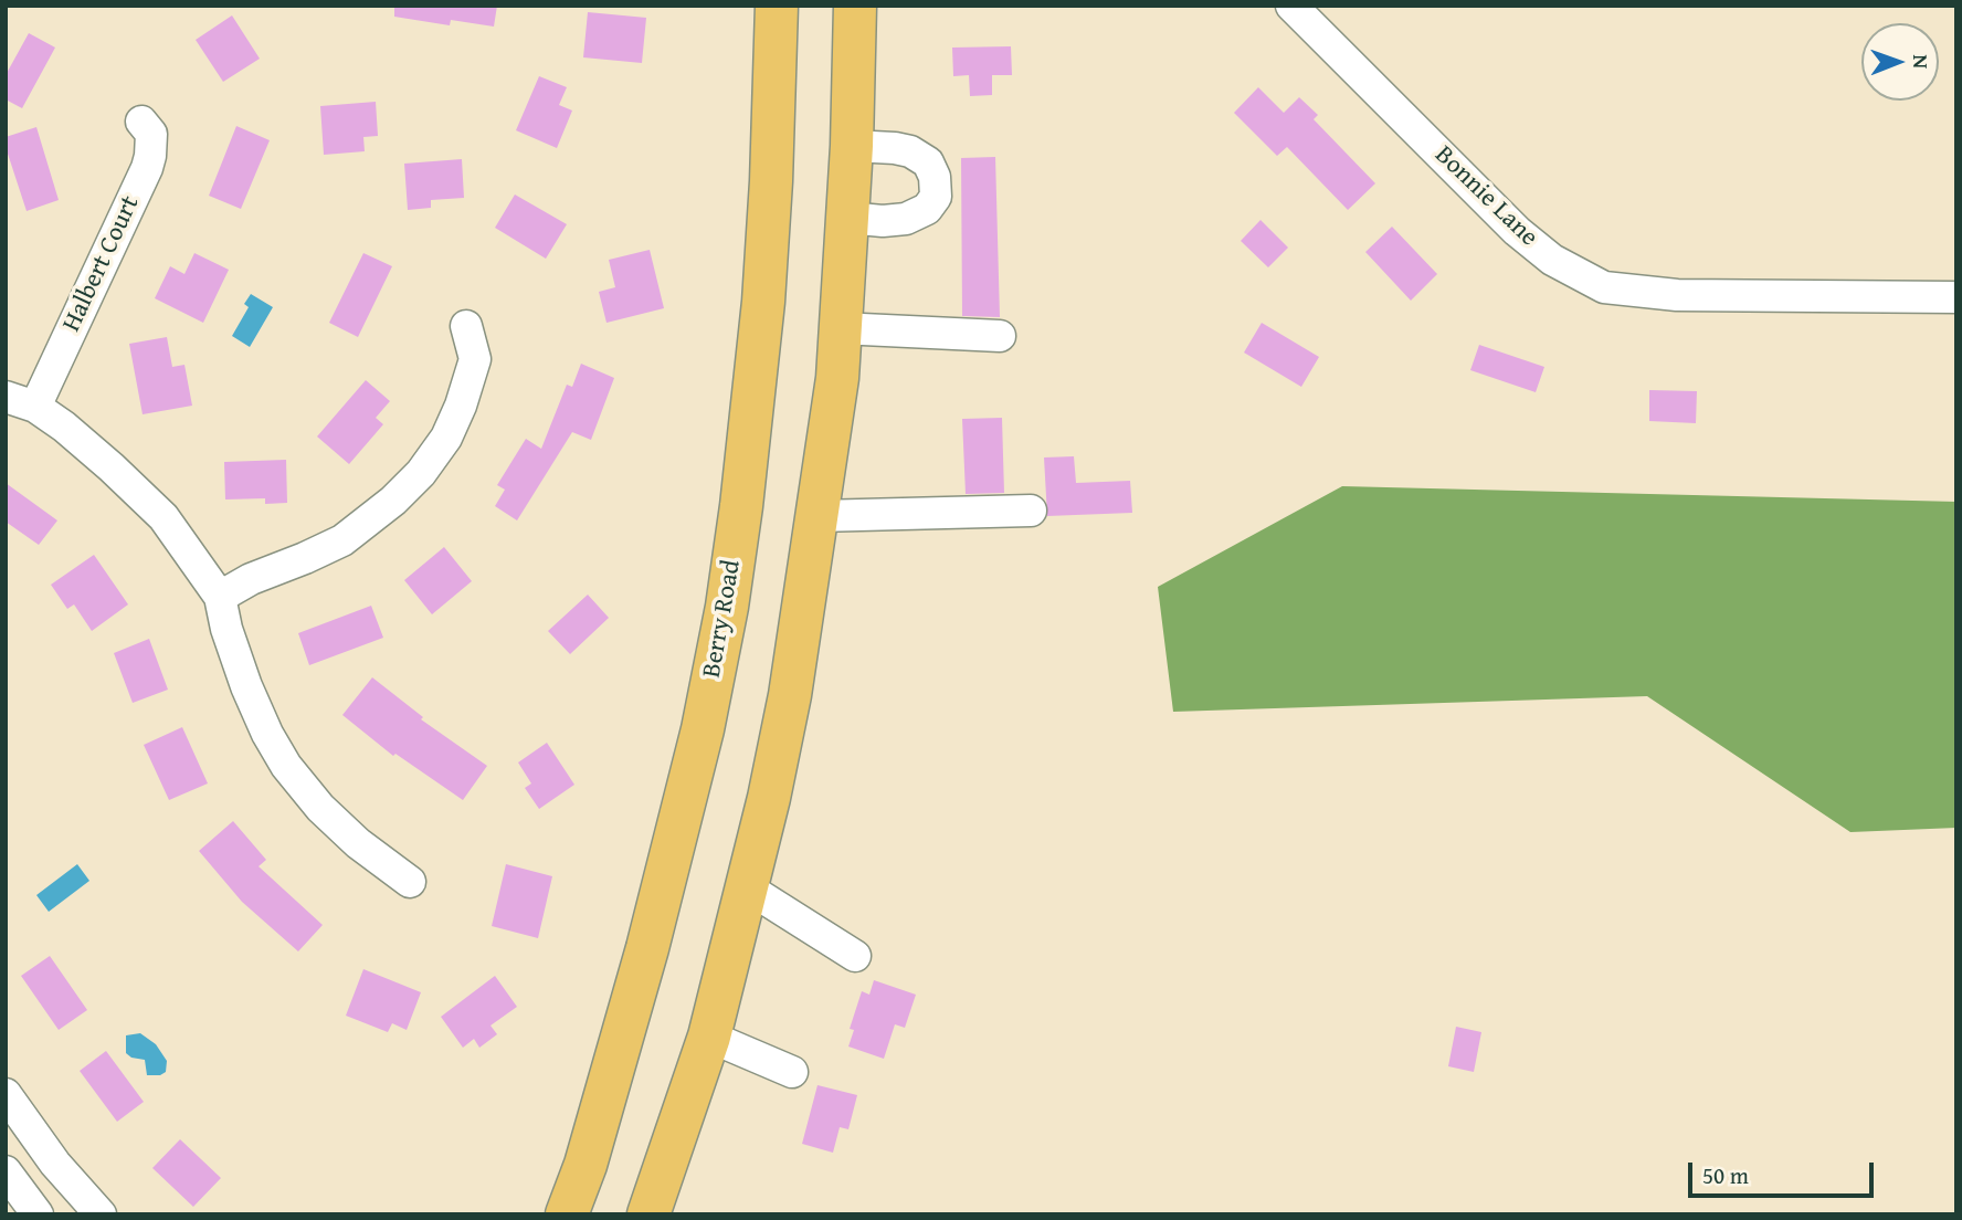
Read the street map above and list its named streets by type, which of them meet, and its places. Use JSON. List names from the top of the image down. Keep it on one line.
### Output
{"streets":{"highway":["Berry Road"],"street":["Bonnie Lane","Halbert Court"]},"scale_bar":"50 m","north":"right"}
